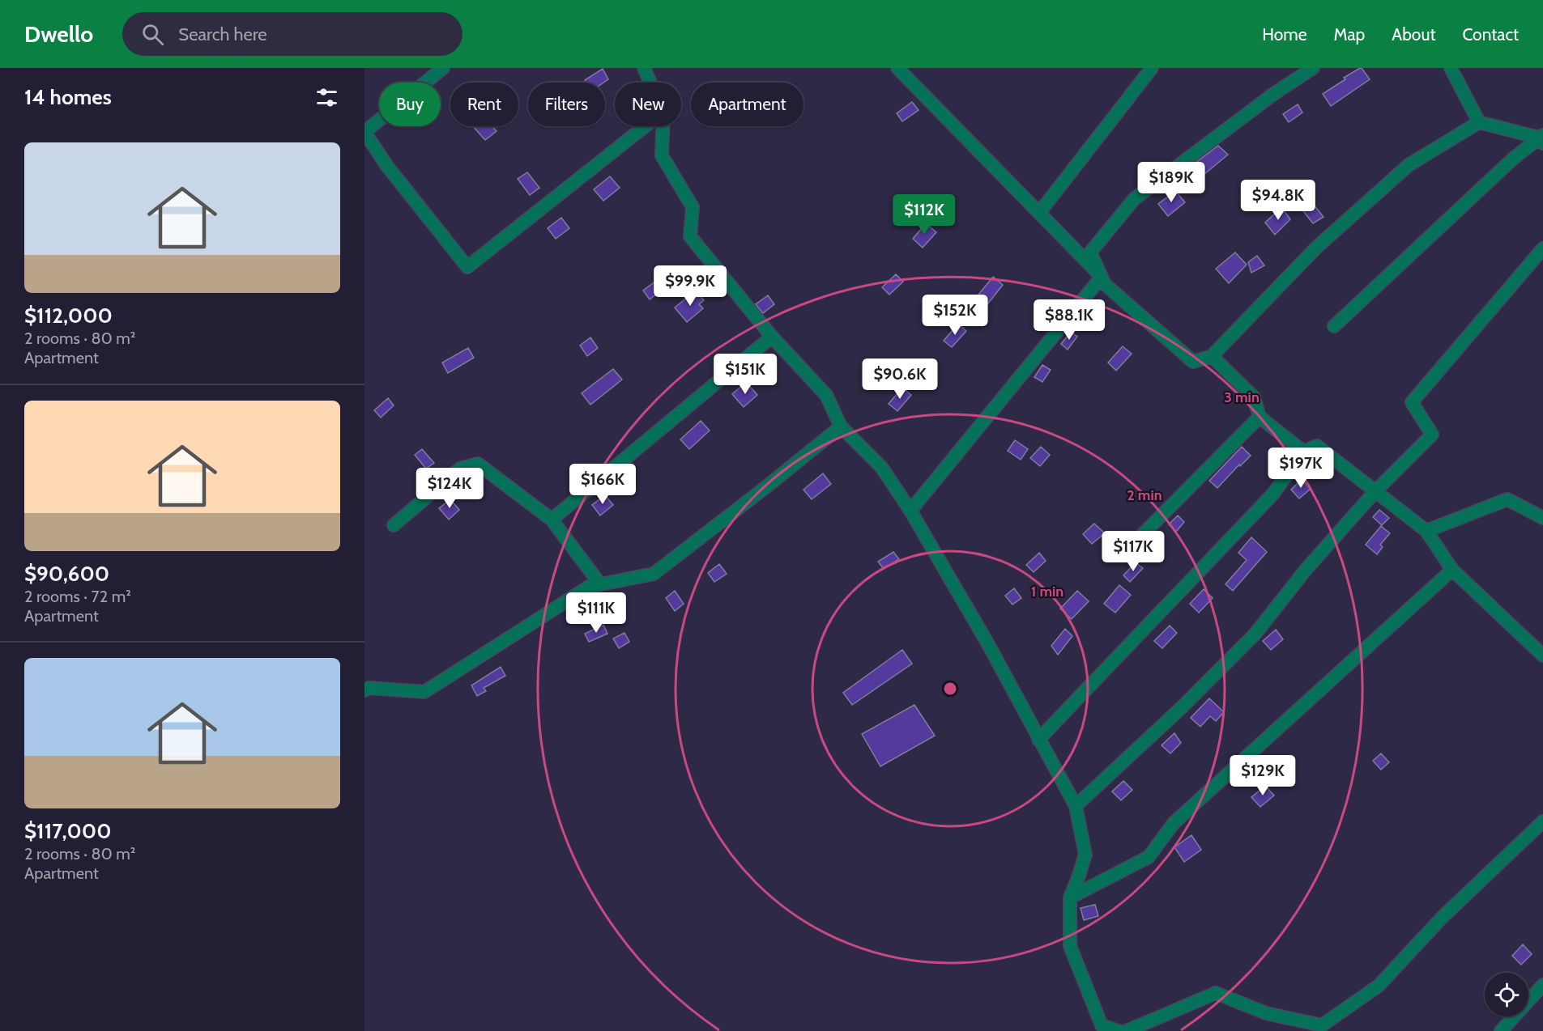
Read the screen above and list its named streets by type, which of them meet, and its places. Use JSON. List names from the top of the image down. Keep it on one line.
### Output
{"page":{"header":"Dwello","search":"Search here","nav":["Home","Map","About","Contact"],"heading":"14 homes","chip":["Buy","Rent","Filters","New","Apartment"],"list":[{"name":"$112,000","note":"2 rooms · 80 m² · Apartment"},{"name":"$90,600","note":"2 rooms · 72 m² · Apartment"},{"name":"$117,000","note":"2 rooms · 80 m² · Apartment"}],"price":["$189K","$94.8K","$112K","$99.9K","$152K","$88.1K","$151K","$90.6K","$197K","$166K","$124K","$117K","$111K","$129K"]},"rings":["3 min","2 min","1 min"]}
